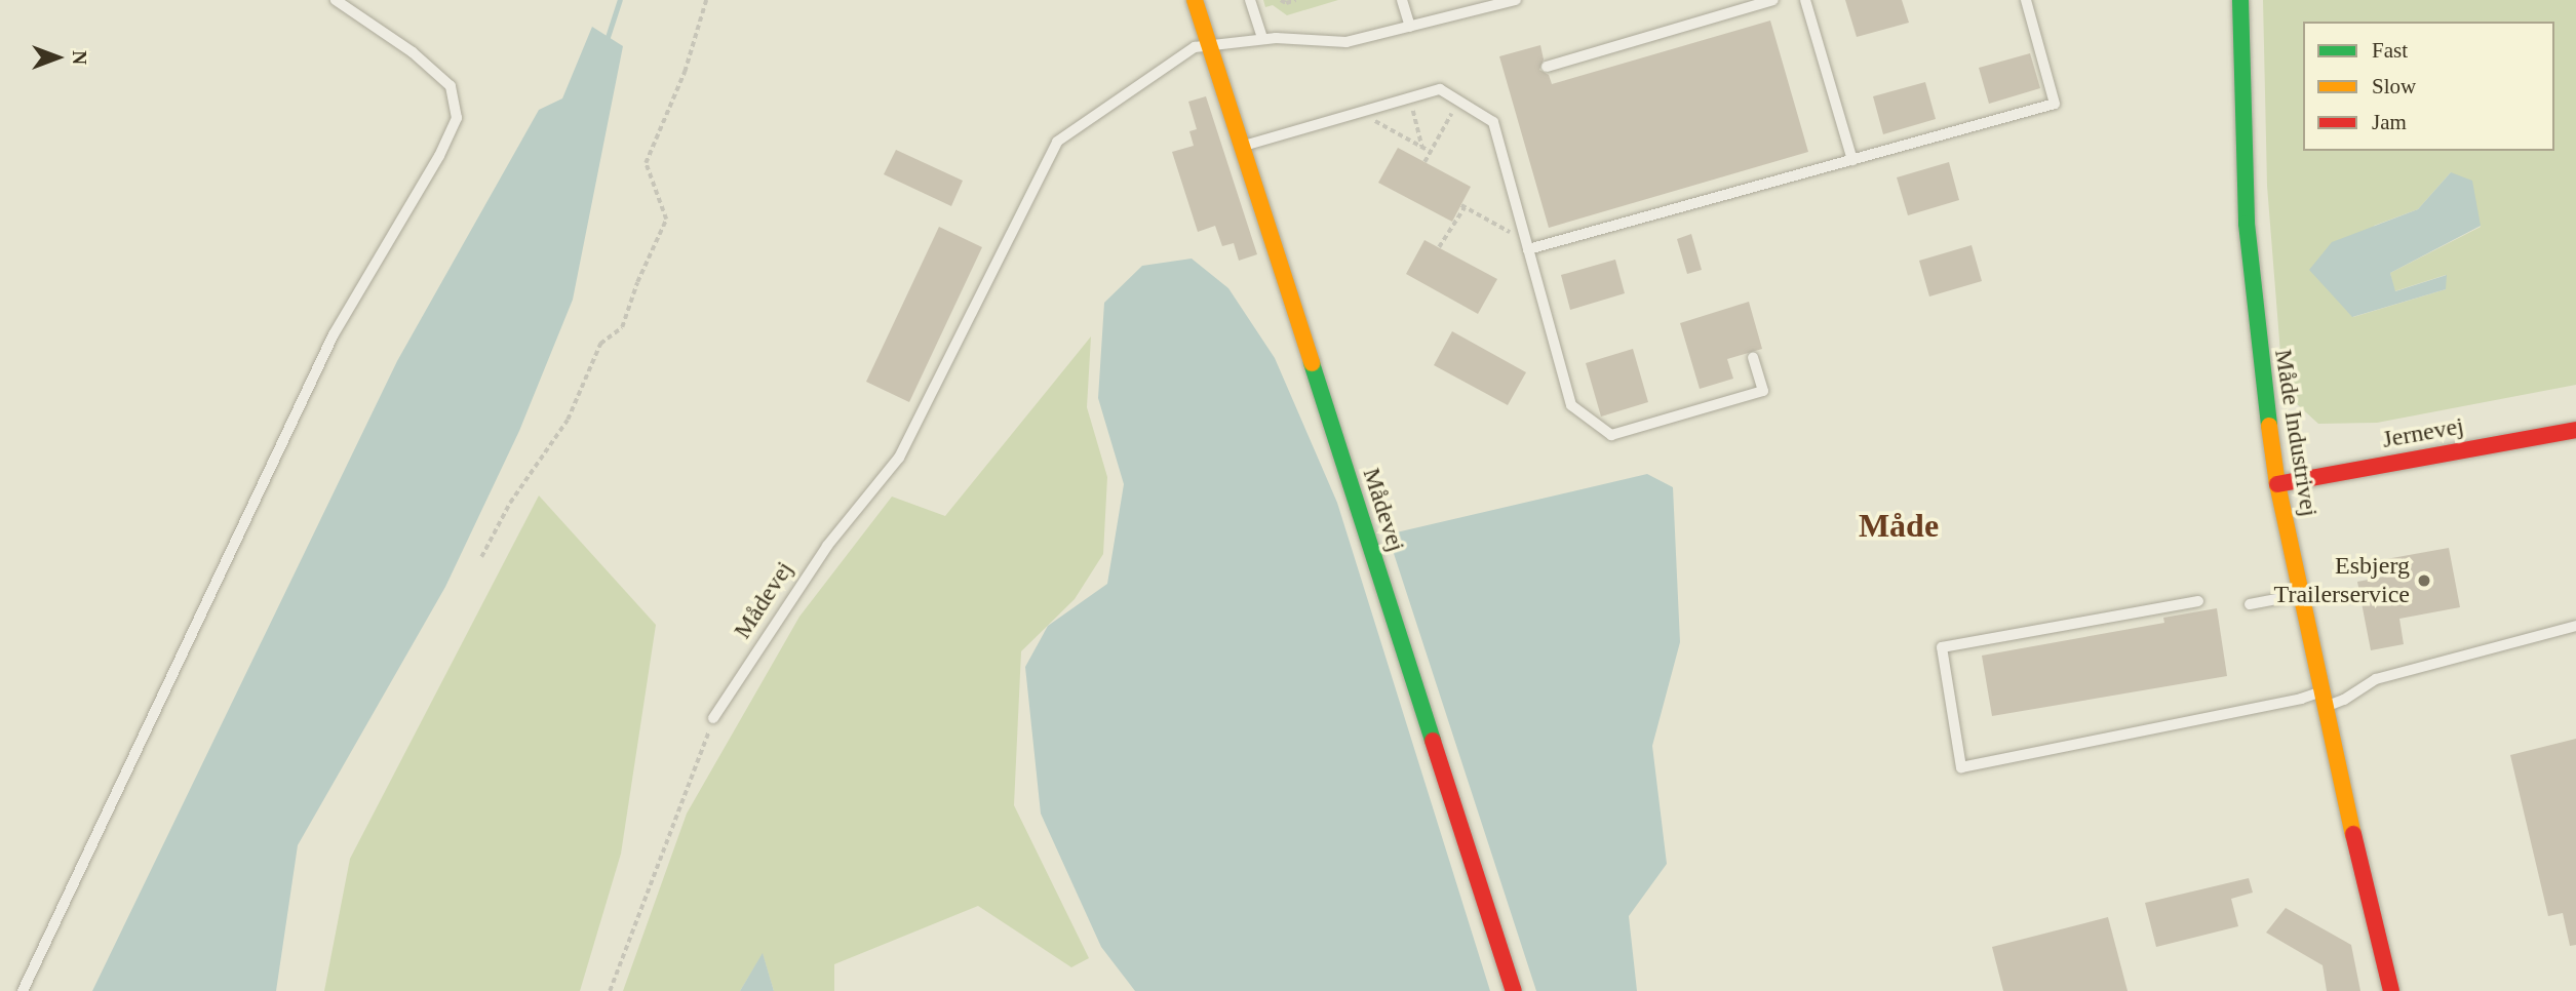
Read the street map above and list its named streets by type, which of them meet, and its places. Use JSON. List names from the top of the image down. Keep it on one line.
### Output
{"streets":{"street":["Måde Industrivej","Jernevej","Mådevej"]},"crossings":[["Måde Industrivej","Jernevej"]],"districts":["Måde"],"places":["Esbjerg Trailerservice"],"legend":["Fast","Slow","Jam"],"north":"right"}
